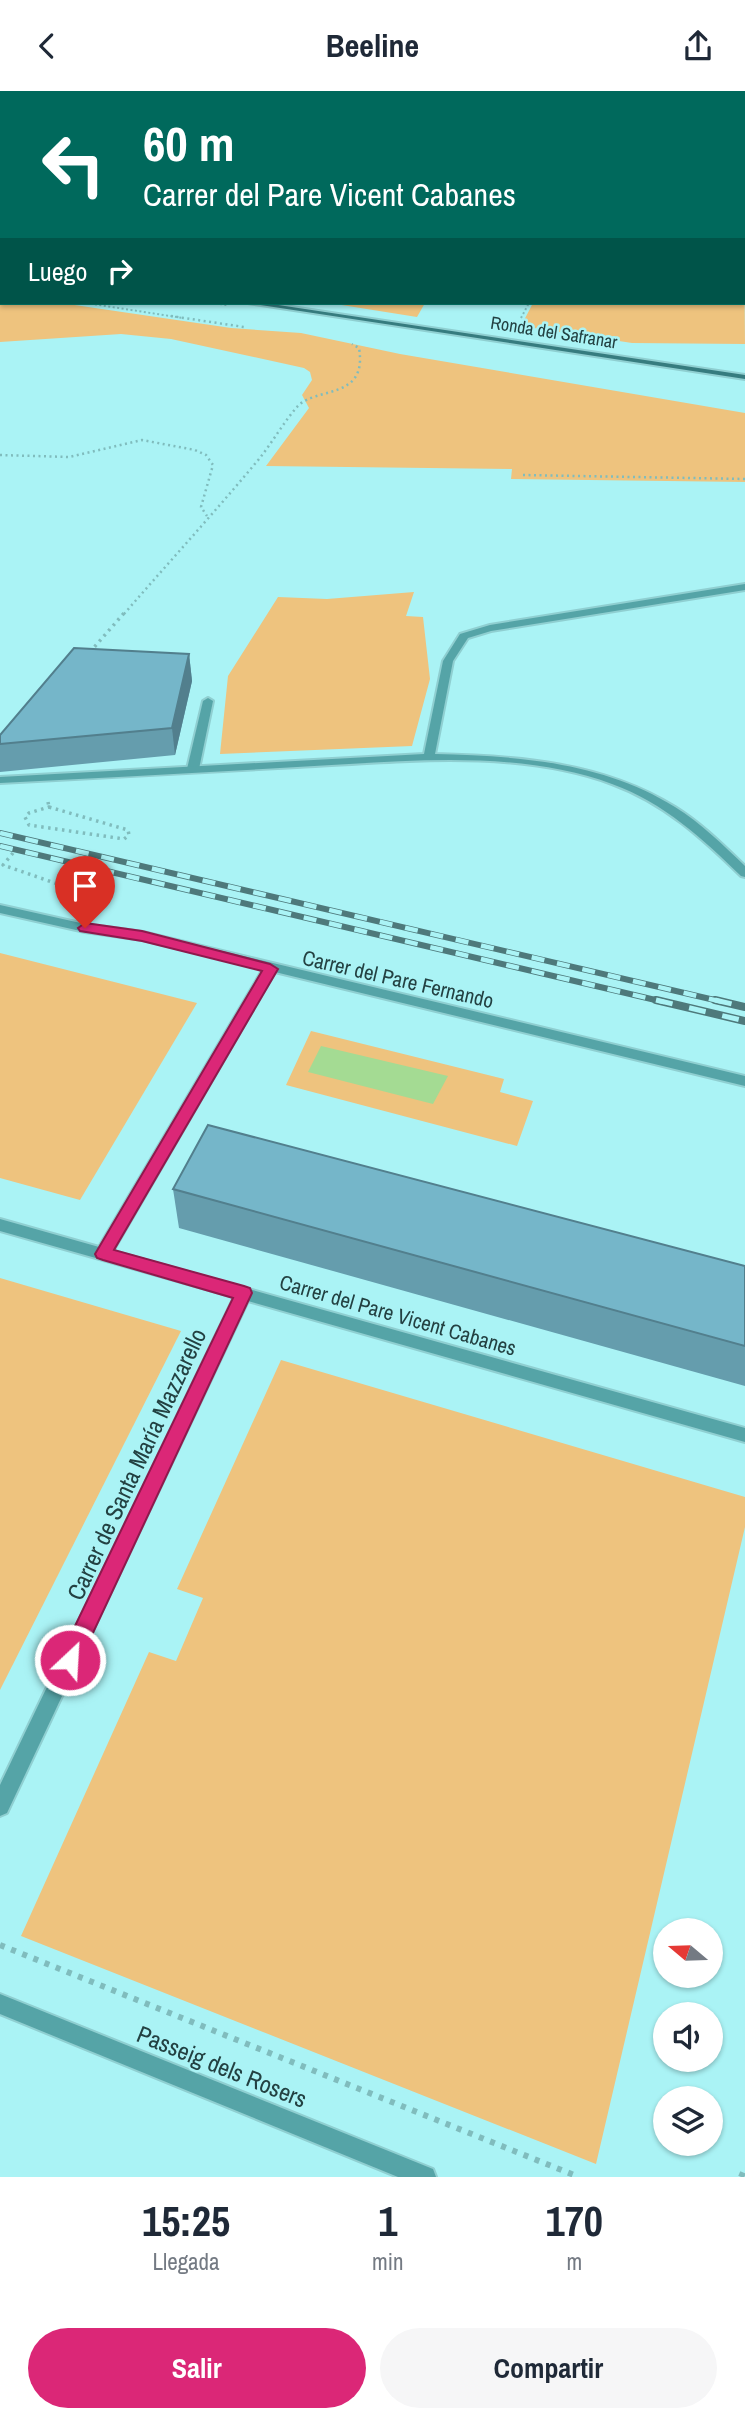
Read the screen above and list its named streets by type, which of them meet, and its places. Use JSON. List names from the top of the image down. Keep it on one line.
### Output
{"streets":{"street":["Ronda del Safranar","Carrer del Pare Fernando","Carrer del Pare Vicent Cabanes","Carrer de Santa María Mazzarello","Passeig dels Rosers"]},"crossings":[["Carrer del Pare Vicent Cabanes","Carrer de Santa María Mazzarello"]],"north":"left","page":{"header":"Beeline","turn":["60 m","Carrer del Pare Vicent Cabanes"],"then":"Luego","eta":["15:25","Llegada","1","min","170","m"],"buttons":["Salir","Compartir"]}}
